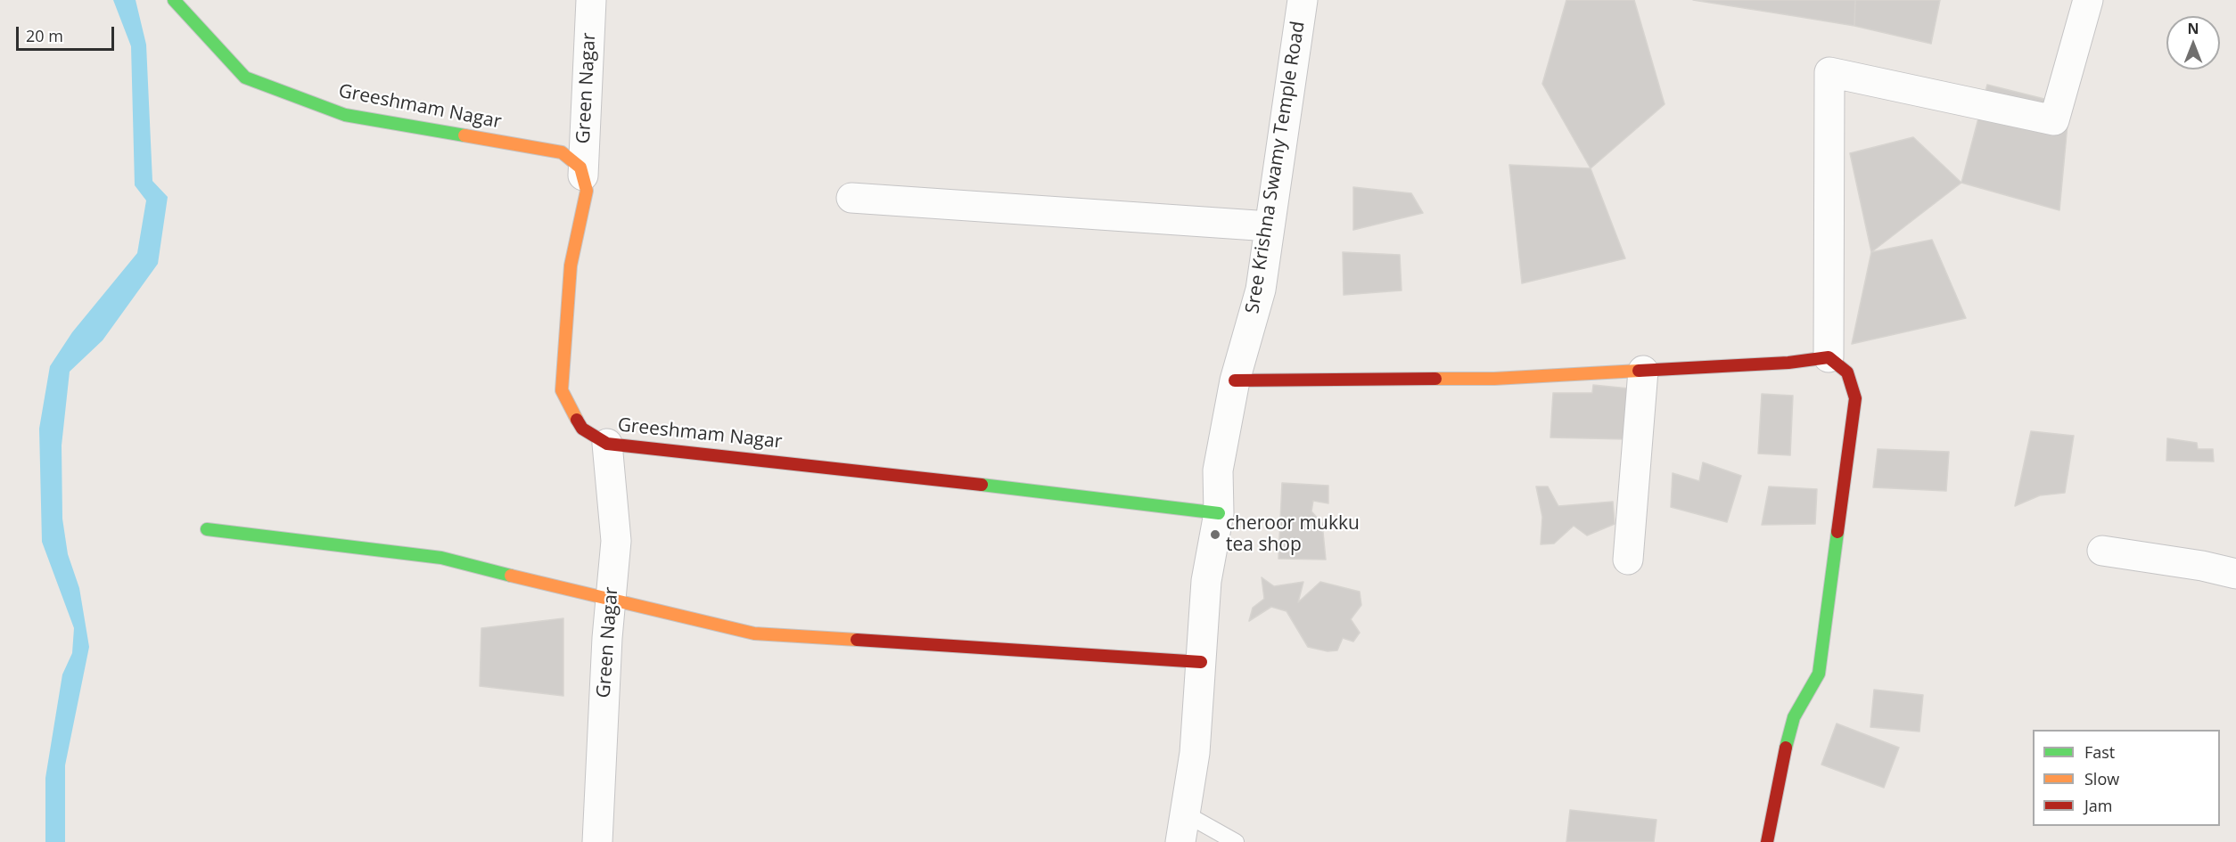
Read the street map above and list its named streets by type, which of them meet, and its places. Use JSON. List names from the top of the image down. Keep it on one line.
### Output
{"streets":{"street":["Green Nagar","Greeshmam Nagar","Sree Krishna Swamy Temple Road"]},"crossings":[["Green Nagar","Greeshmam Nagar"],["Greeshmam Nagar","Sree Krishna Swamy Temple Road"]],"places":["cheroor mukku tea shop"],"legend":["Fast","Slow","Jam"],"scale_bar":"20 m","north":"top"}
